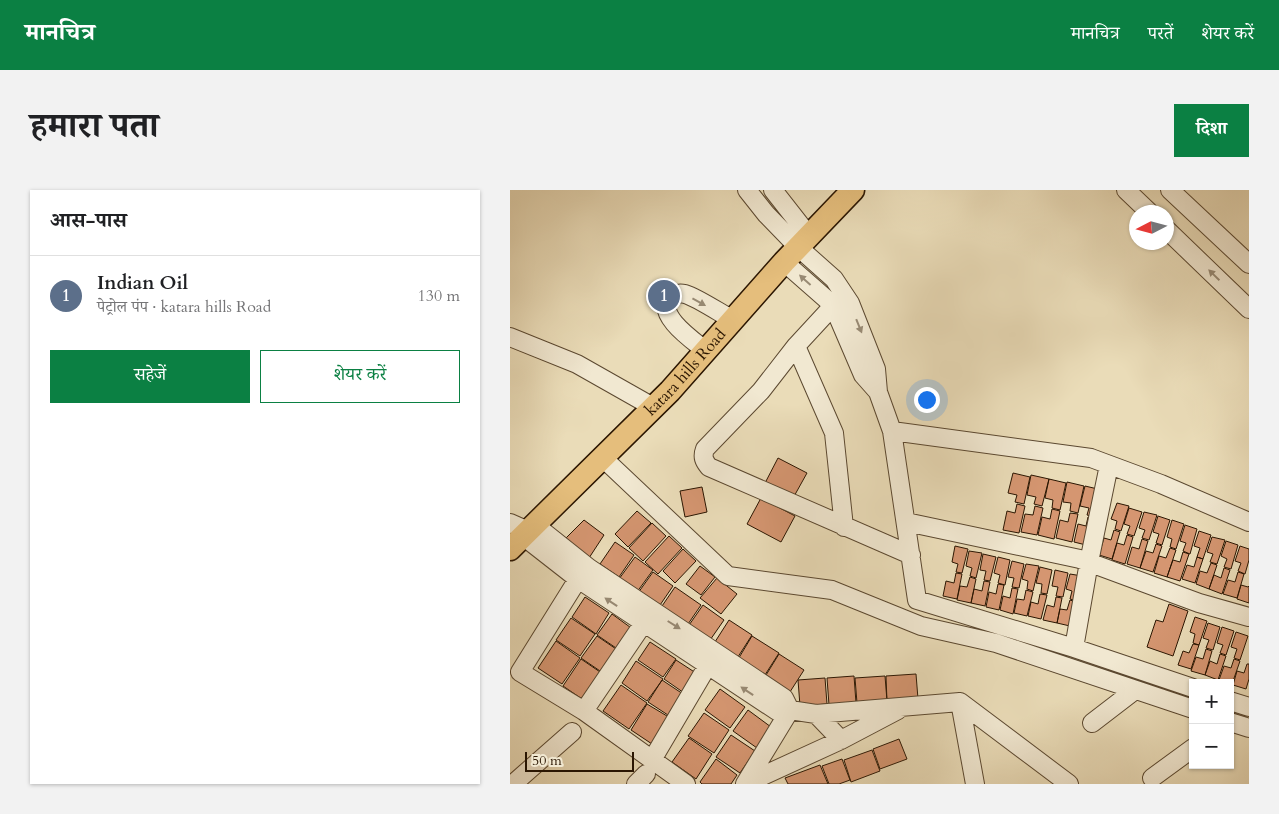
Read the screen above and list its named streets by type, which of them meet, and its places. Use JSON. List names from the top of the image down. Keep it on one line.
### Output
{"streets":{"main road":["katara hills Road"]},"scale_bar":"50 m","north":"left","page":{"header":"मानचित्र","nav":["मानचित्र","परतें","शेयर करें"],"title":"हमारा पता","buttons":["दिशा",["सहेजें","शेयर करें"]],"heading":"आस-पास","list":[{"mark":"1","name":"Indian Oil","note":"पेट्रोल पंप · katara hills Road","value":"130 m"}],"pins":"1","map_buttons":["+","−"],"scale":"50 m"}}
